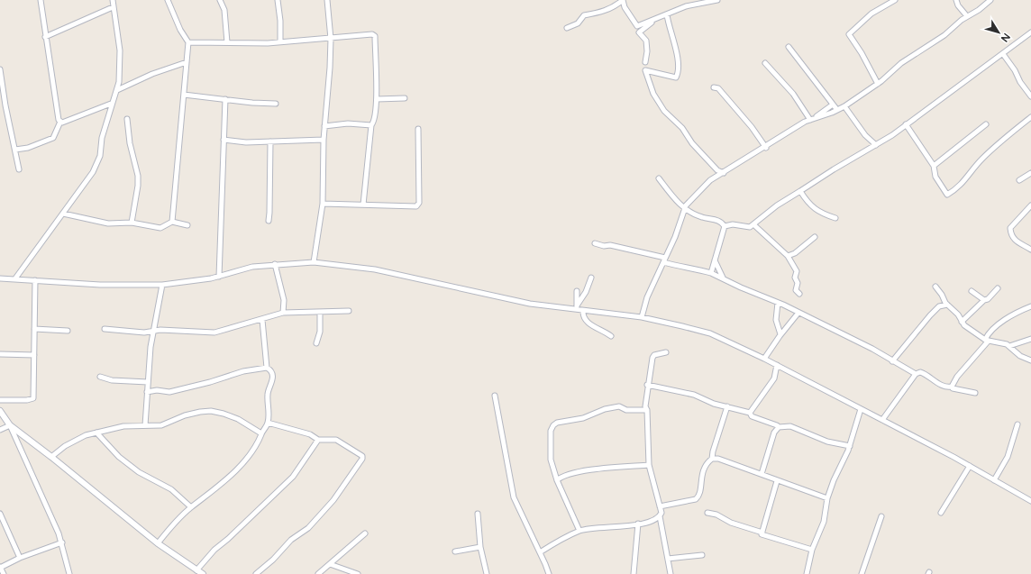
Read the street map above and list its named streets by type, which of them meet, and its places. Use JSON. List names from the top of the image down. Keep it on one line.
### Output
{"north":"bottom right"}
